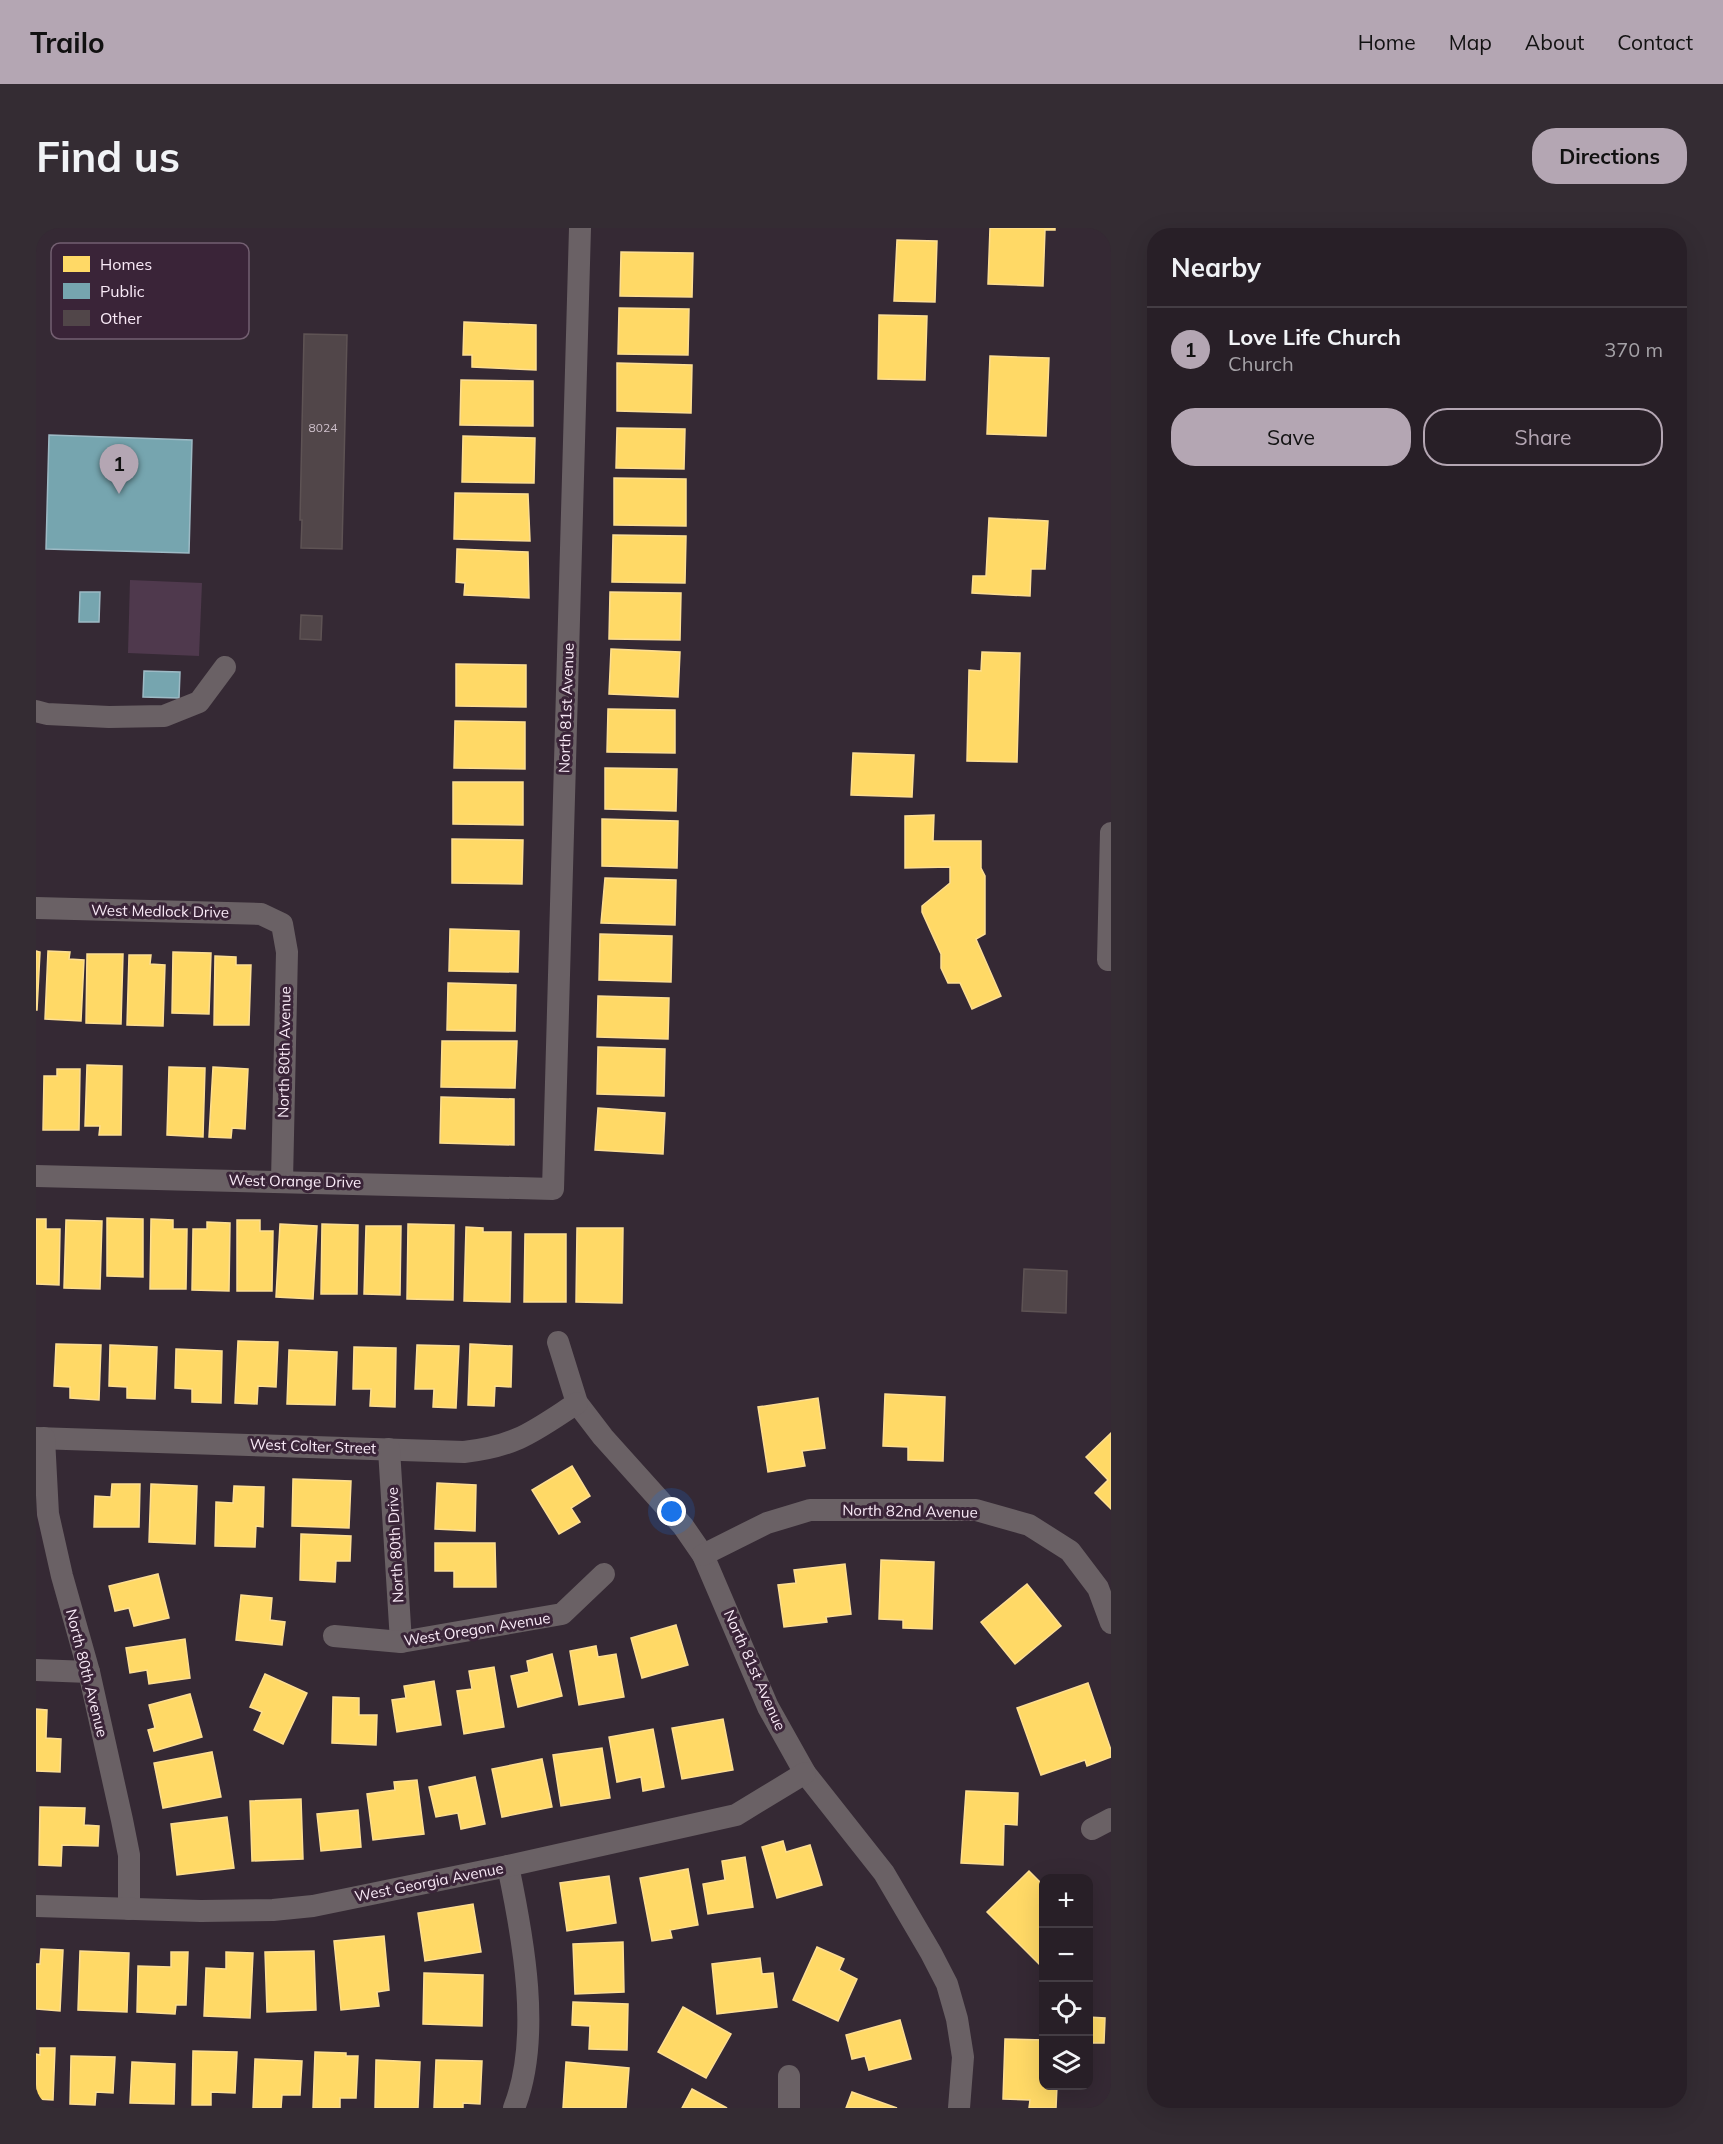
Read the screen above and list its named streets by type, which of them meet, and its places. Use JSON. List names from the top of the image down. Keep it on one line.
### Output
{"streets":{"street":["North 81st Avenue","West Medlock Drive","North 80th Avenue","West Orange Drive","West Colter Street","North 82nd Avenue","North 80th Drive","West Oregon Avenue","West Georgia Avenue"]},"crossings":[["North 81st Avenue","West Orange Drive"],["North 81st Avenue","West Colter Street"],["North 81st Avenue","North 82nd Avenue"],["North 81st Avenue","West Georgia Avenue"],["West Medlock Drive","North 80th Avenue"],["North 80th Avenue","West Orange Drive"],["North 80th Avenue","West Colter Street"],["North 80th Avenue","West Georgia Avenue"],["West Colter Street","North 80th Drive"],["North 80th Drive","West Oregon Avenue"]],"house_numbers":["8024"],"legend":["Homes","Public","Other"],"page":{"header":"Trailo","nav":["Home","Map","About","Contact"],"buttons":["Directions",["Save","Share"]],"title":"Find us","heading":"Nearby","list":[{"mark":"1","name":"Love Life Church","note":"Church","value":"370 m"}],"pins":"1","map_buttons":["+","−"]}}
